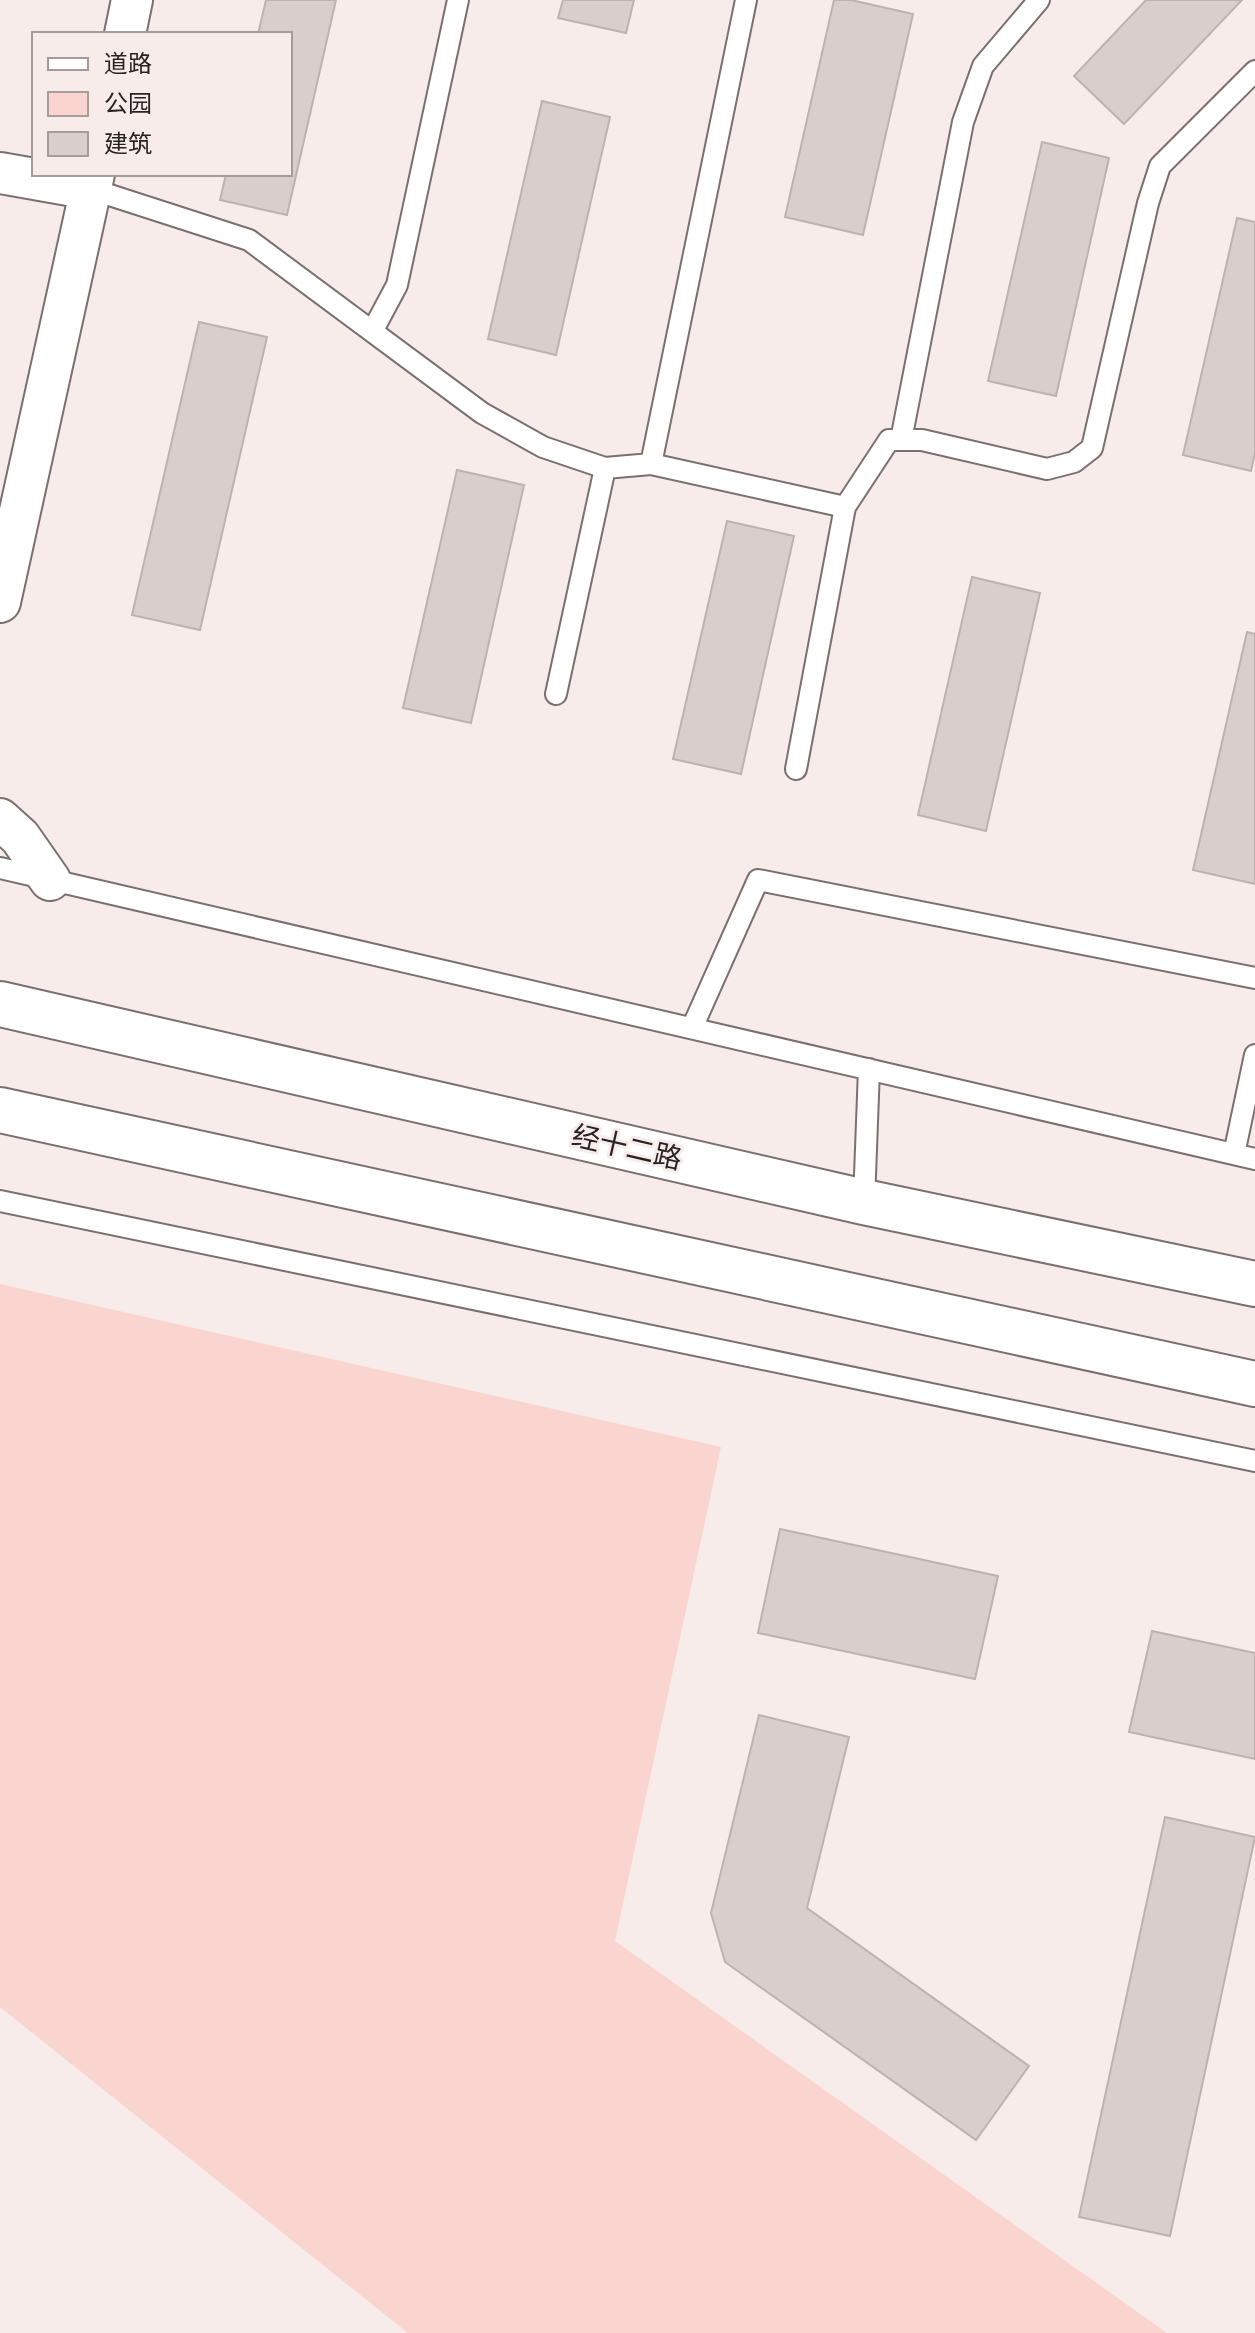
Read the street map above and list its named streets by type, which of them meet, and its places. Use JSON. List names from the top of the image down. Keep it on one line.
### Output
{"streets":{"main road":["经十二路"]},"legend":["道路","公园","建筑"]}
